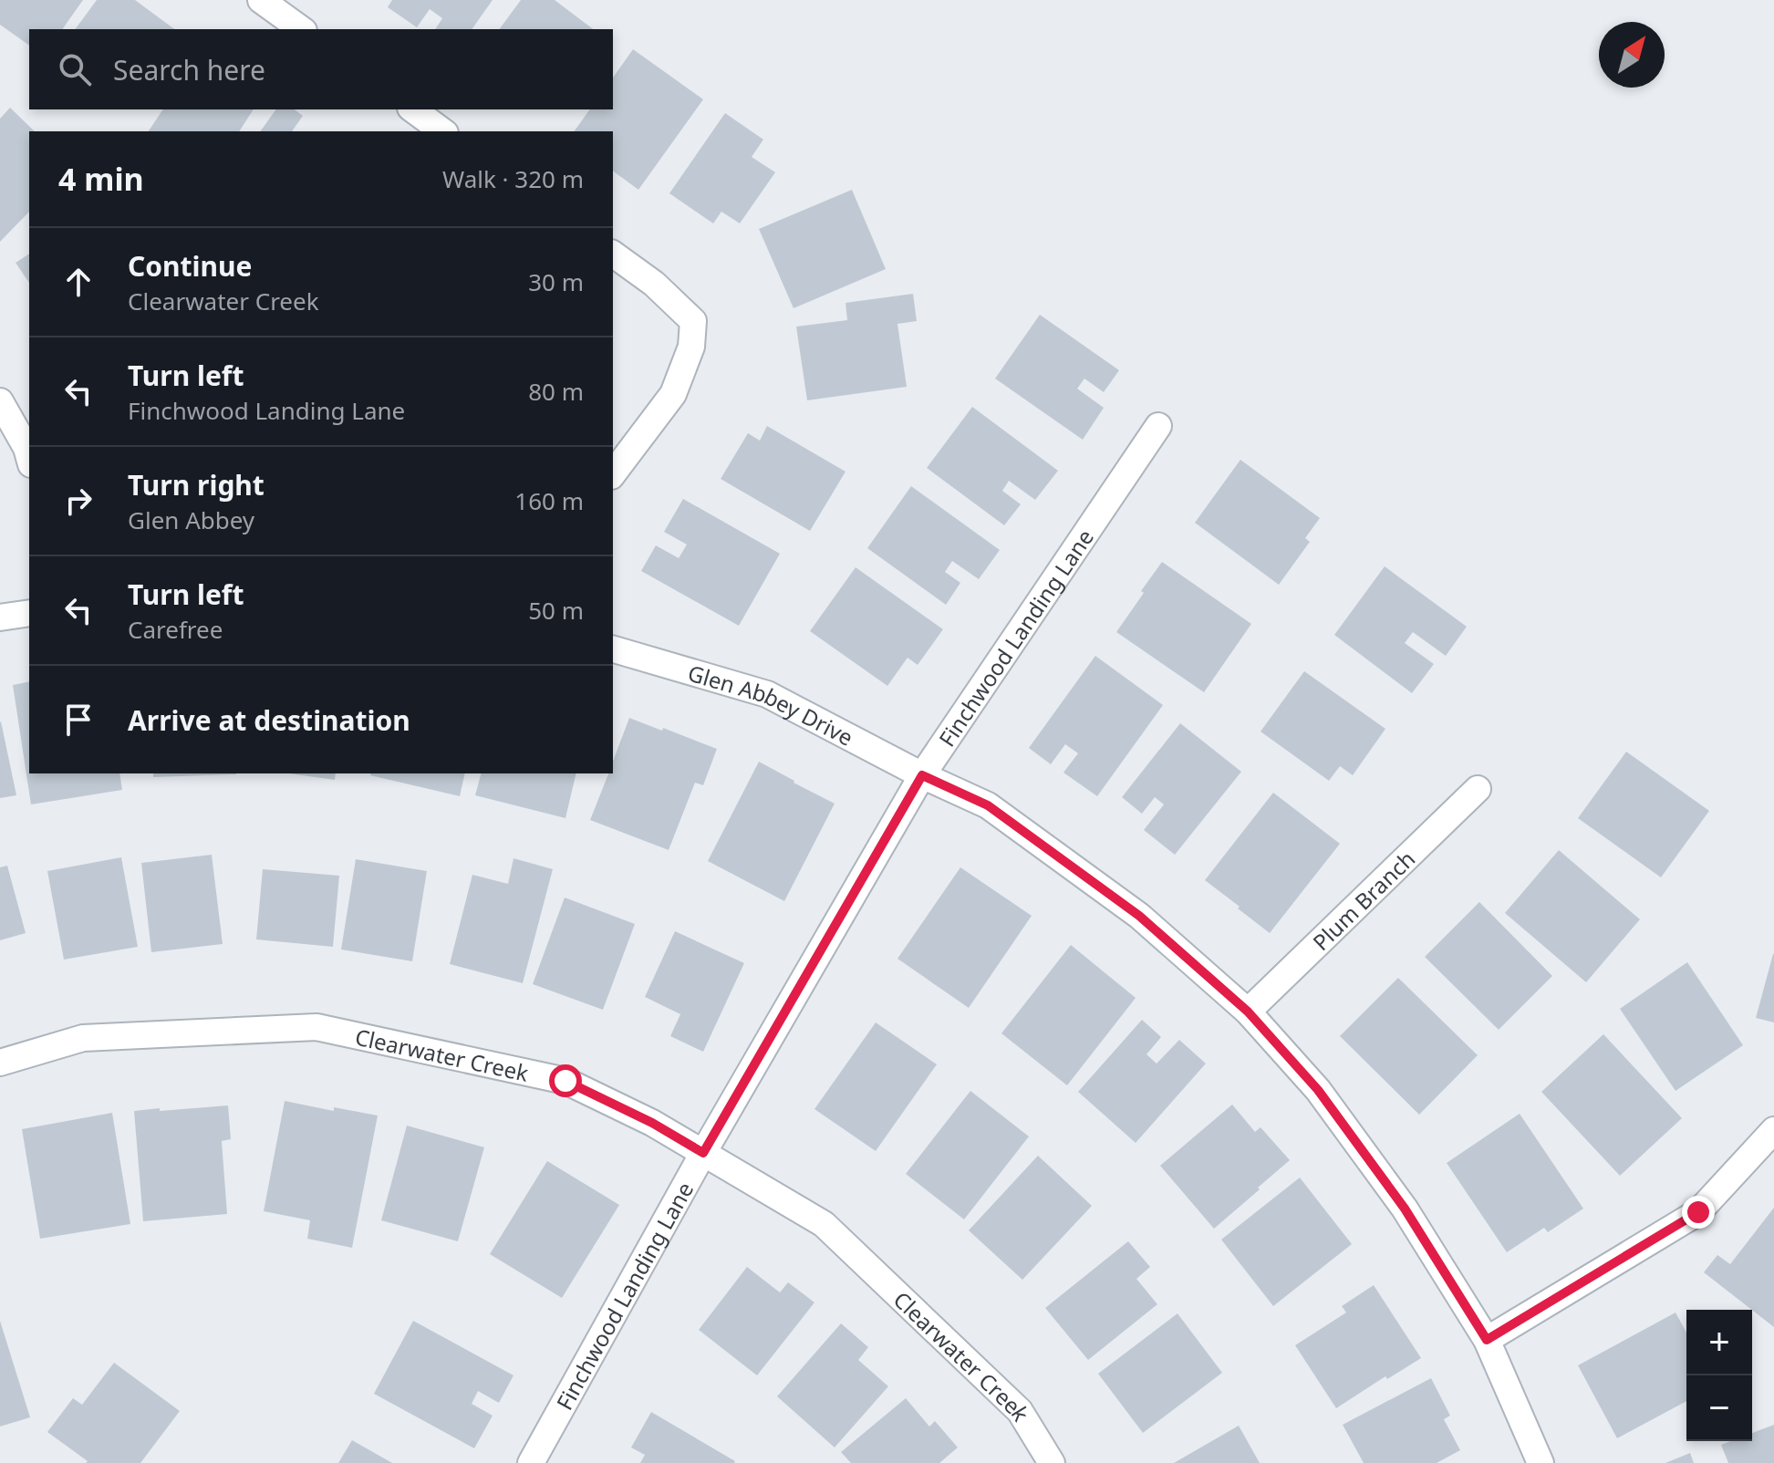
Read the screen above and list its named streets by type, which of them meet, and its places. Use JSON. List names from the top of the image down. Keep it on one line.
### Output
{"streets":{"street":["Finchwood Landing Lane","Glen Abbey Drive","Plum Branch","Clearwater Creek"]},"crossings":[["Finchwood Landing Lane","Glen Abbey Drive"],["Finchwood Landing Lane","Clearwater Creek"],["Glen Abbey Drive","Plum Branch"]],"north":"top right","page":{"search":"Search here","heading":["4 min","Walk · 320 m"],"list":[["Continue","Clearwater Creek","30 m"],["Turn left","Finchwood Landing Lane","80 m"],["Turn right","Glen Abbey","160 m"],["Turn left","Carefree","50 m"],"Arrive at destination"],"map_buttons":["+","−"]}}
